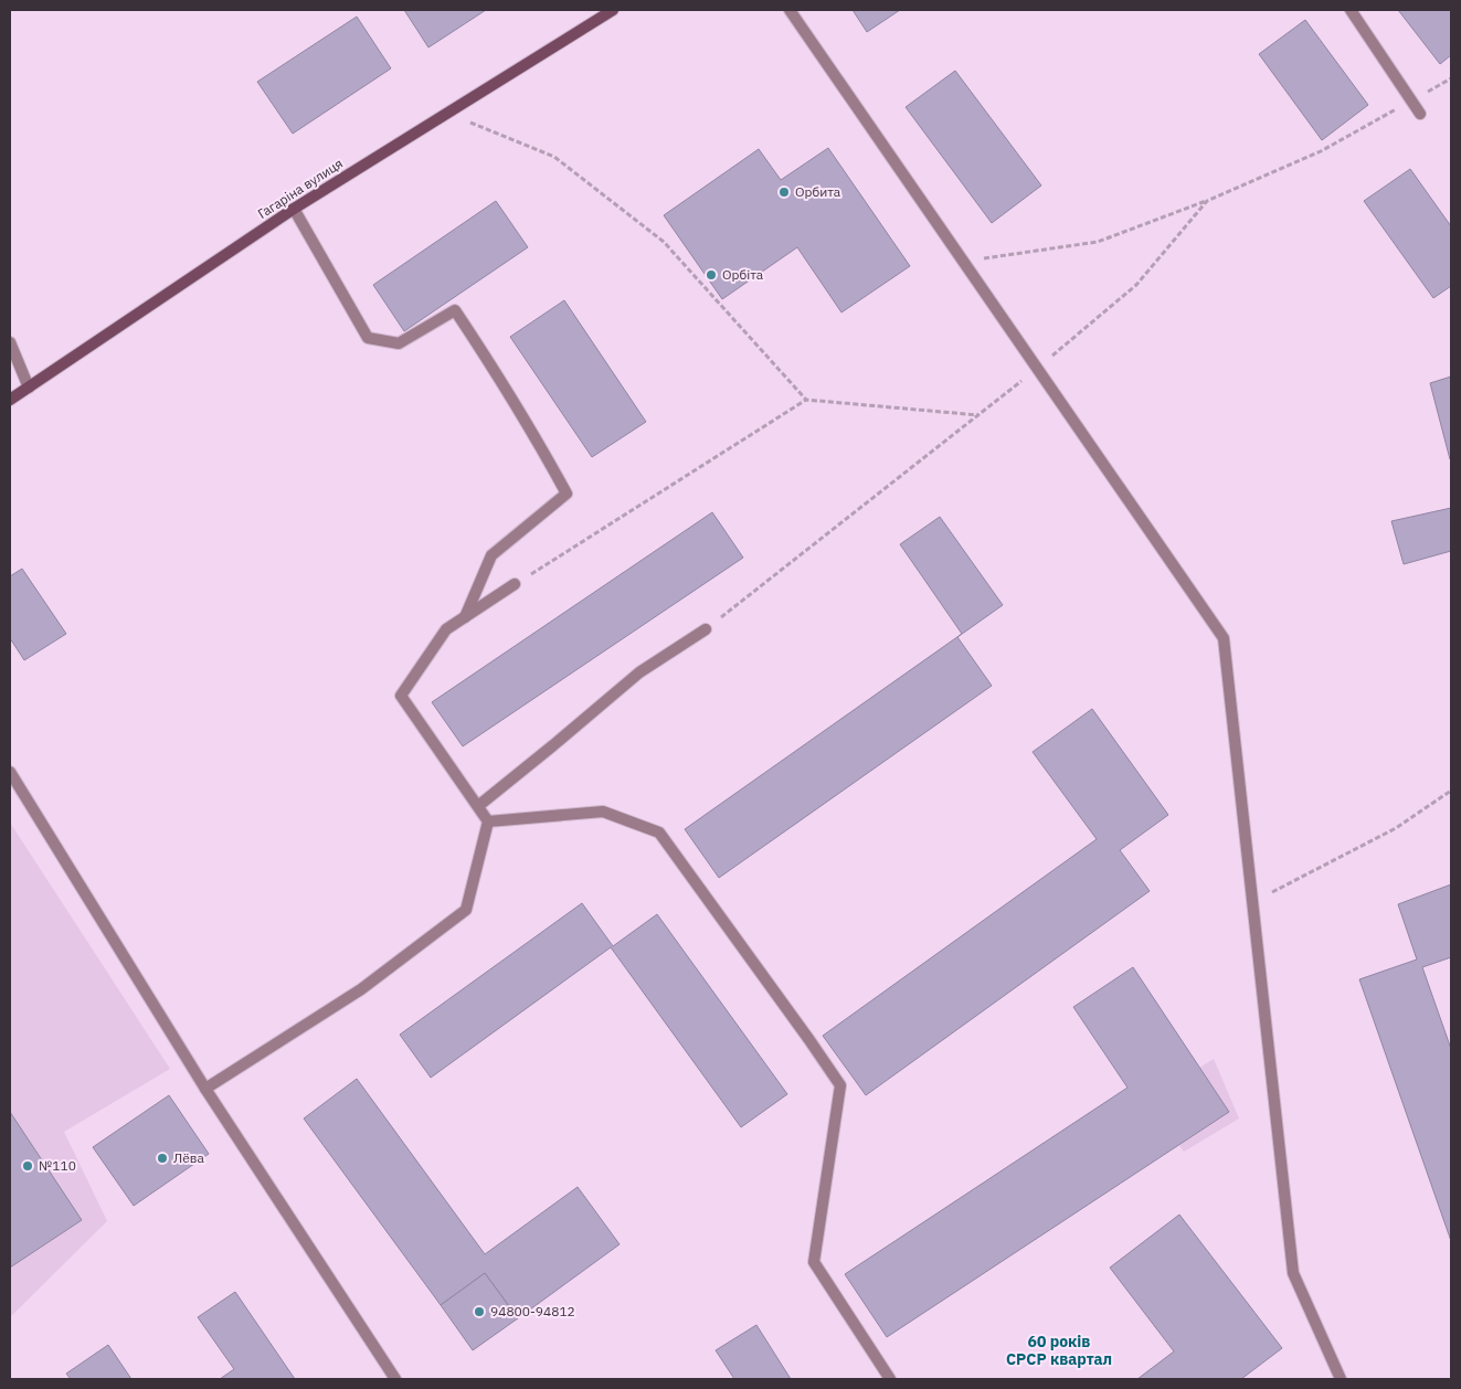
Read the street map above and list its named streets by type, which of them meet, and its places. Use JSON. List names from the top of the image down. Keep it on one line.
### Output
{"streets":{"main road":["Гагаріна вулиця"]},"districts":["60 років СРСР квартал"],"places":["Орбита","Орбіта","Лёва","№110","94800-94812"]}
